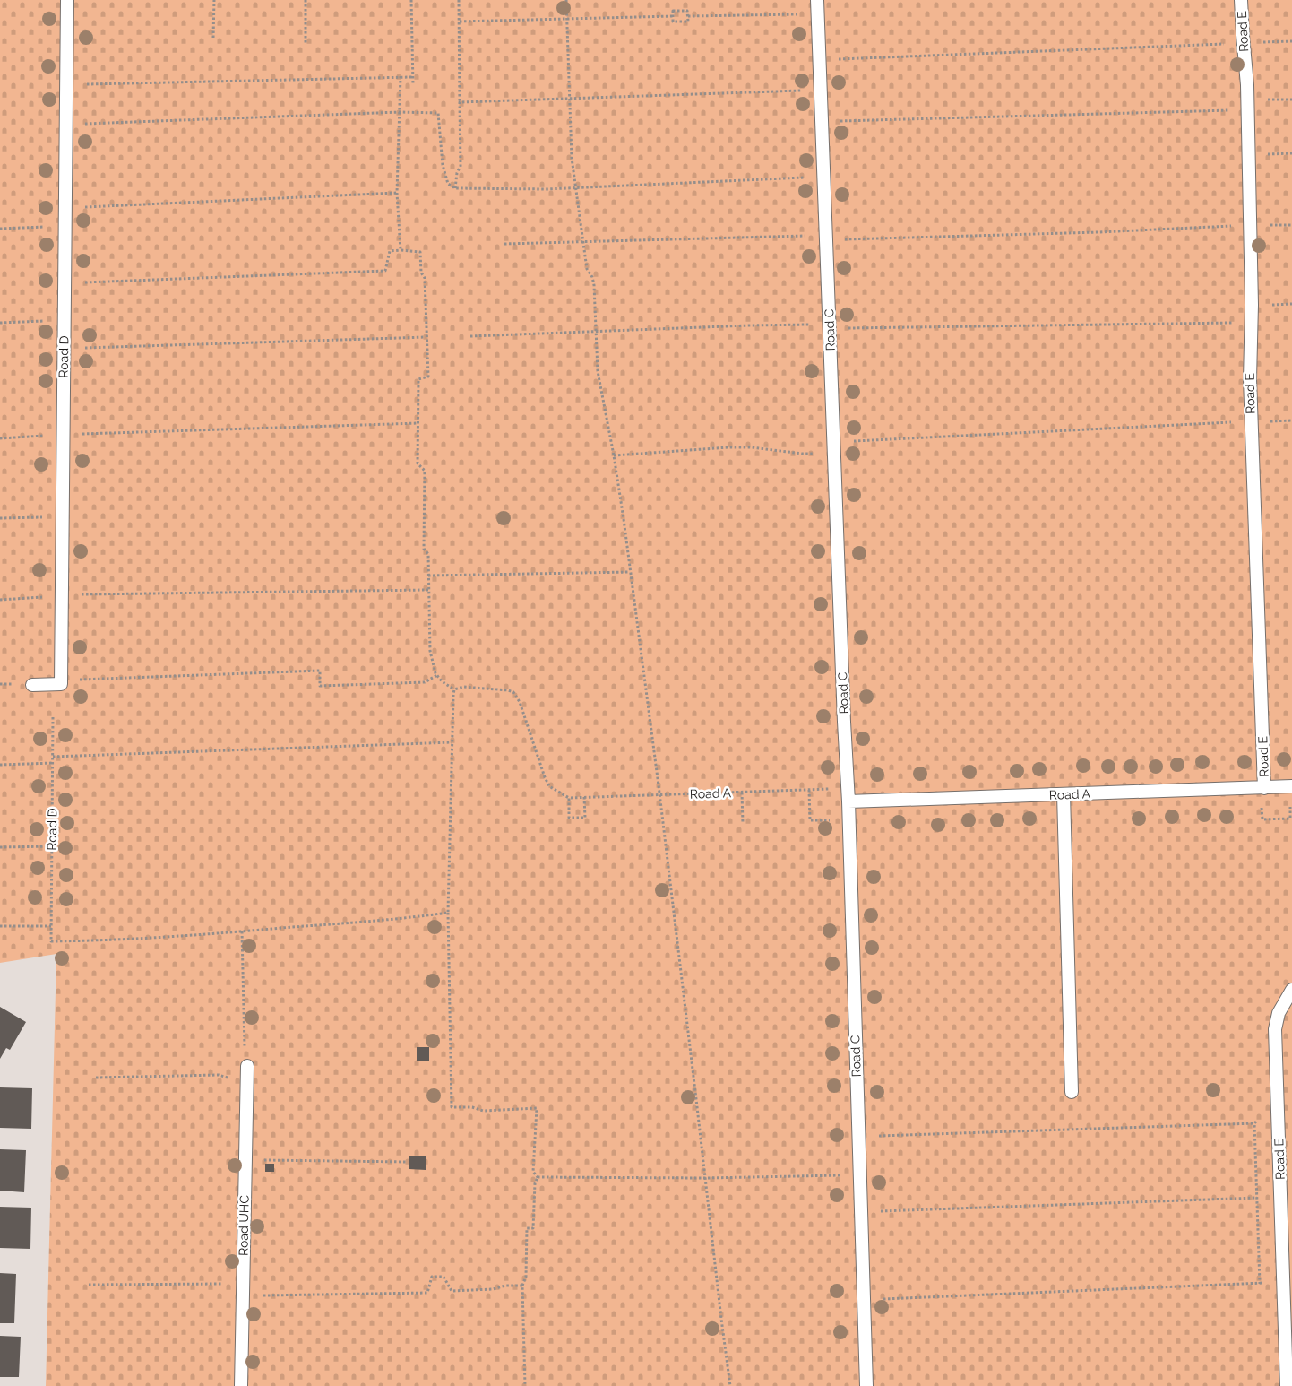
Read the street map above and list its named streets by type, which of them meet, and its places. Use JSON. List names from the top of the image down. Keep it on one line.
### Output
{"streets":{"lane":["Road E","Road C","Road D","Road A","Road UHC"]},"crossings":[["Road E","Road A"],["Road C","Road A"]]}
